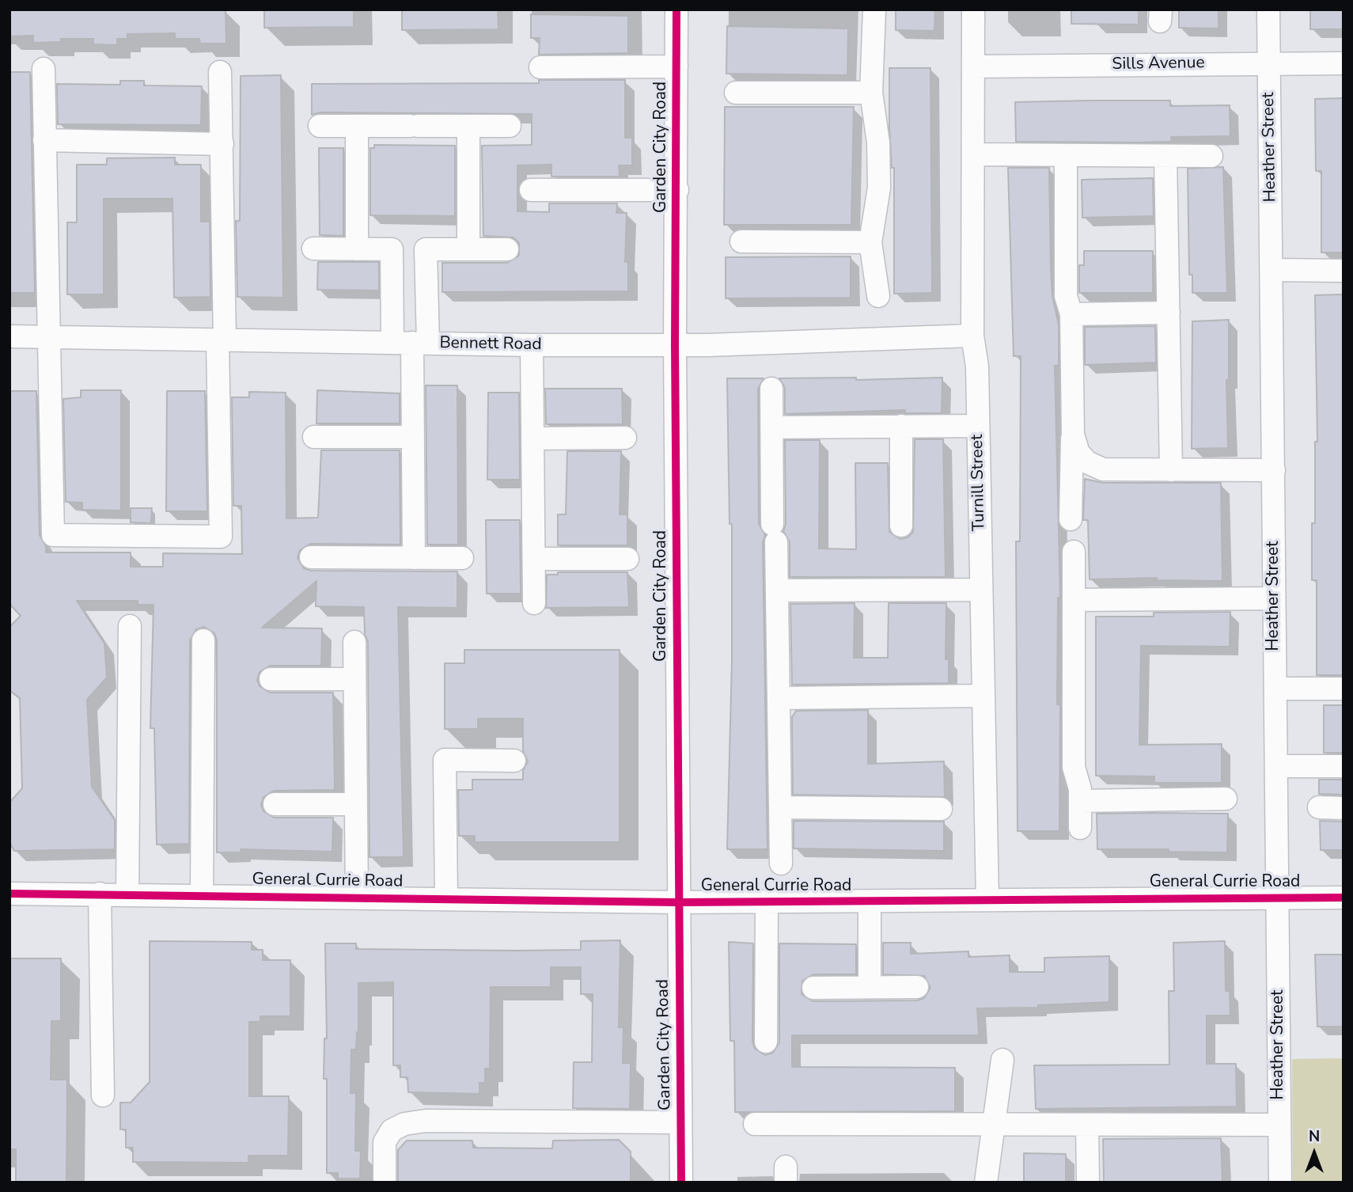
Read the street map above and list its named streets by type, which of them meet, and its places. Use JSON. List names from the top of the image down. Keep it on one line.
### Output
{"streets":{"street":["Sills Avenue","Garden City Road","Heather Street","Bennett Road","Turnill Street","General Currie Road"]},"crossings":[["Sills Avenue","Heather Street"],["Sills Avenue","Turnill Street"],["Garden City Road","Bennett Road"],["Garden City Road","General Currie Road"],["Heather Street","General Currie Road"],["Bennett Road","Turnill Street"],["Turnill Street","General Currie Road"]],"north":"top"}
